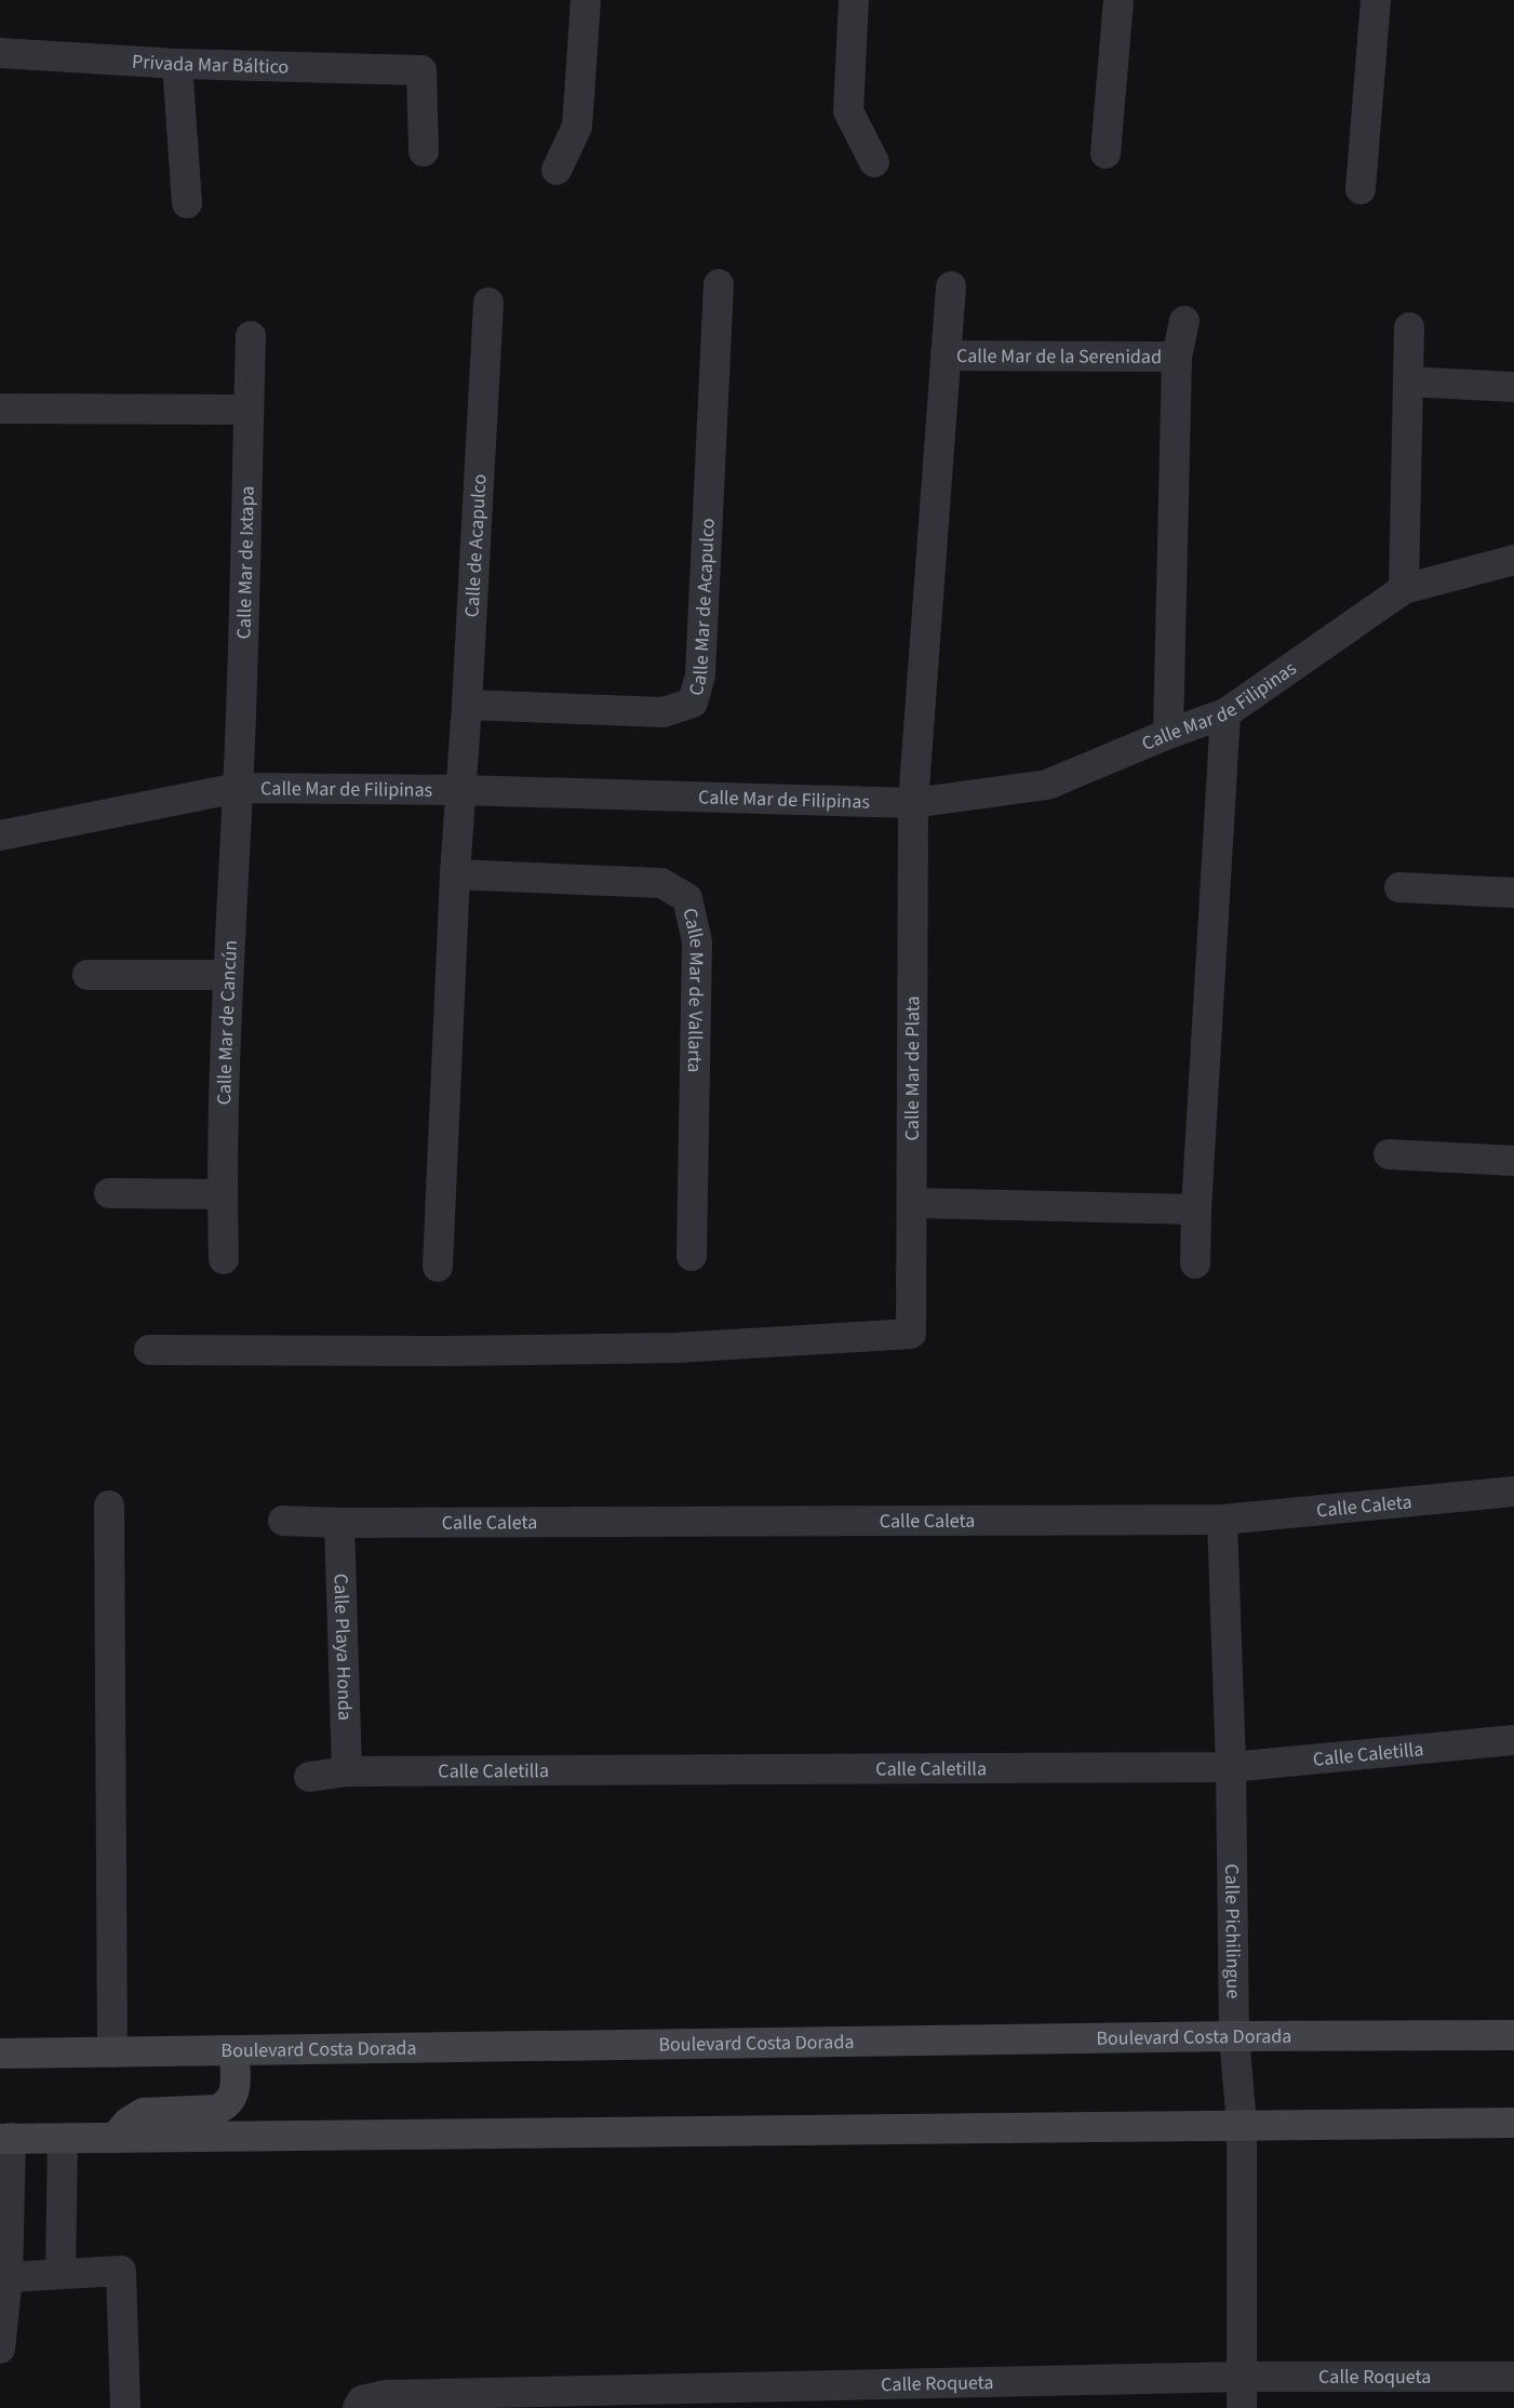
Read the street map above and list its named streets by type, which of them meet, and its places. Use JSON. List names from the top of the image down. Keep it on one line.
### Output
{"streets":{"main road":["Boulevard Costa Dorada"],"street":["Privada Mar Báltico","Calle Mar de la Serenidad","Calle de Acapulco","Calle Mar de Ixtapa","Calle Mar de Acapulco","Calle Mar de Filipinas","Calle Mar de Vallarta","Calle Mar de Cancún","Calle Mar de Plata","Calle Caleta","Calle Playa Honda","Calle Caletilla","Calle Pichilingue","Calle Roqueta"]},"crossings":[["Calle Mar de la Serenidad","Calle Mar de Filipinas"],["Calle Mar de la Serenidad","Calle Mar de Plata"],["Calle de Acapulco","Calle Mar de Acapulco"],["Calle de Acapulco","Calle Mar de Filipinas"],["Calle Mar de Ixtapa","Calle Mar de Filipinas"],["Calle Mar de Ixtapa","Calle Mar de Cancún"],["Calle Mar de Filipinas","Calle Mar de Cancún"],["Calle Mar de Filipinas","Calle Mar de Plata"],["Calle Caleta","Calle Playa Honda"],["Calle Caleta","Calle Pichilingue"],["Calle Playa Honda","Calle Caletilla"],["Calle Caletilla","Calle Pichilingue"],["Calle Pichilingue","Boulevard Costa Dorada"],["Calle Pichilingue","Calle Roqueta"]]}
